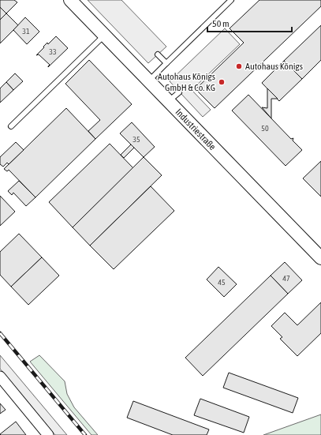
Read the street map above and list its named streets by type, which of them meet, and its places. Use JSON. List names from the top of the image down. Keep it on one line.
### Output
{"streets":{"street":["Industriestraße"]},"places":["Autohaus Königs","Autohaus Königs GmbH & Co. KG"],"house_numbers":["31","33","50","35","47","45"],"scale_bar":"50 m"}
